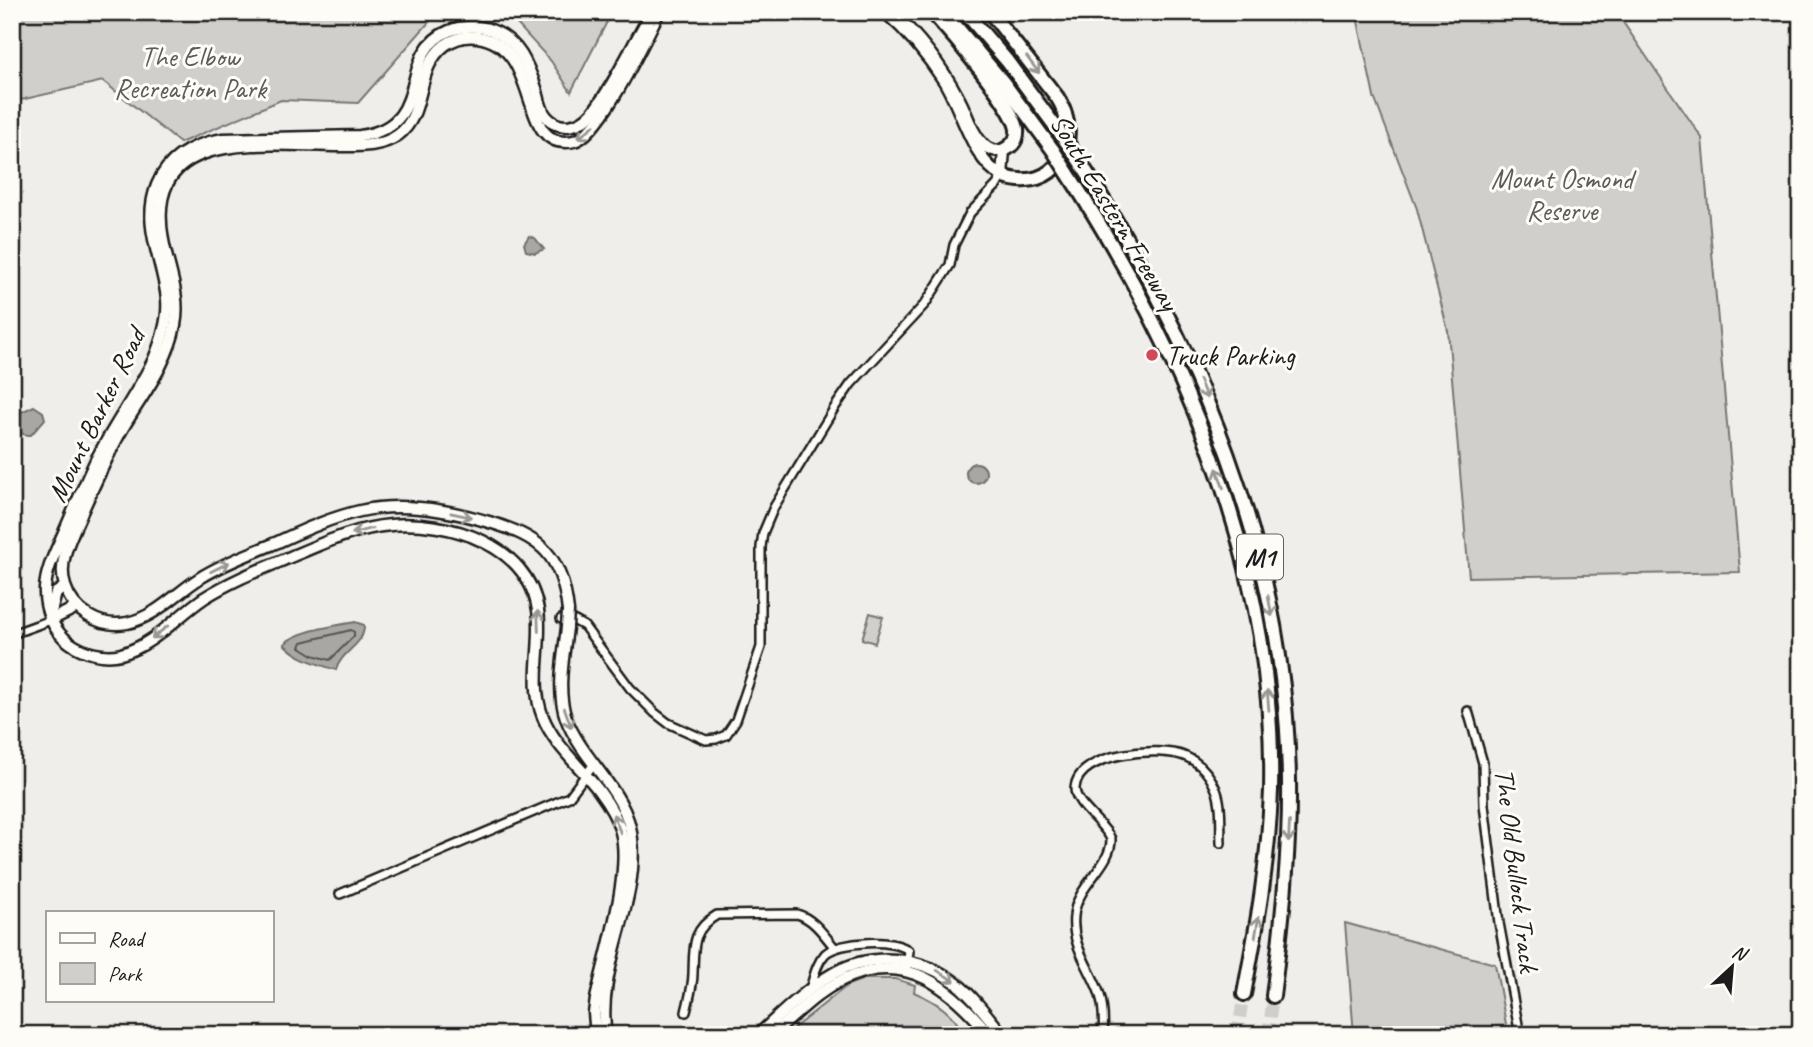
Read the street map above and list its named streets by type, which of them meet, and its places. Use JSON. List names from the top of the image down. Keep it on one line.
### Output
{"streets":{"highway":["South Eastern Freeway","M1"],"main road":["Mount Barker Road"],"street":["The Old Bullock Track"]},"parks":["The Elbow Recreation Park","Mount Osmond Reserve"],"places":["Truck Parking"],"legend":["Road","Park"],"north":"top right"}
